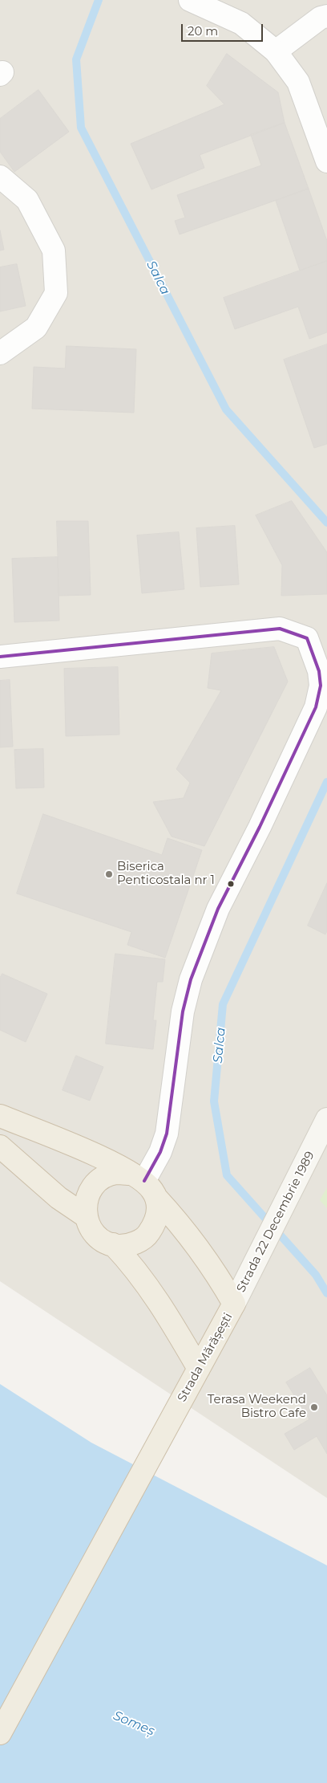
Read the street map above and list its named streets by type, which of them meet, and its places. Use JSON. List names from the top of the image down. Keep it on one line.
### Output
{"streets":{"highway":["Strada Mărășești"],"main road":["Strada 22 Decembrie 1989"]},"crossings":[["Strada 22 Decembrie 1989","Strada Mărășești"]],"water":["Salca","Someș"],"places":["Biserica Penticostala nr 1","Terasa Weekend Bistro Cafe"],"scale_bar":"20 m"}
